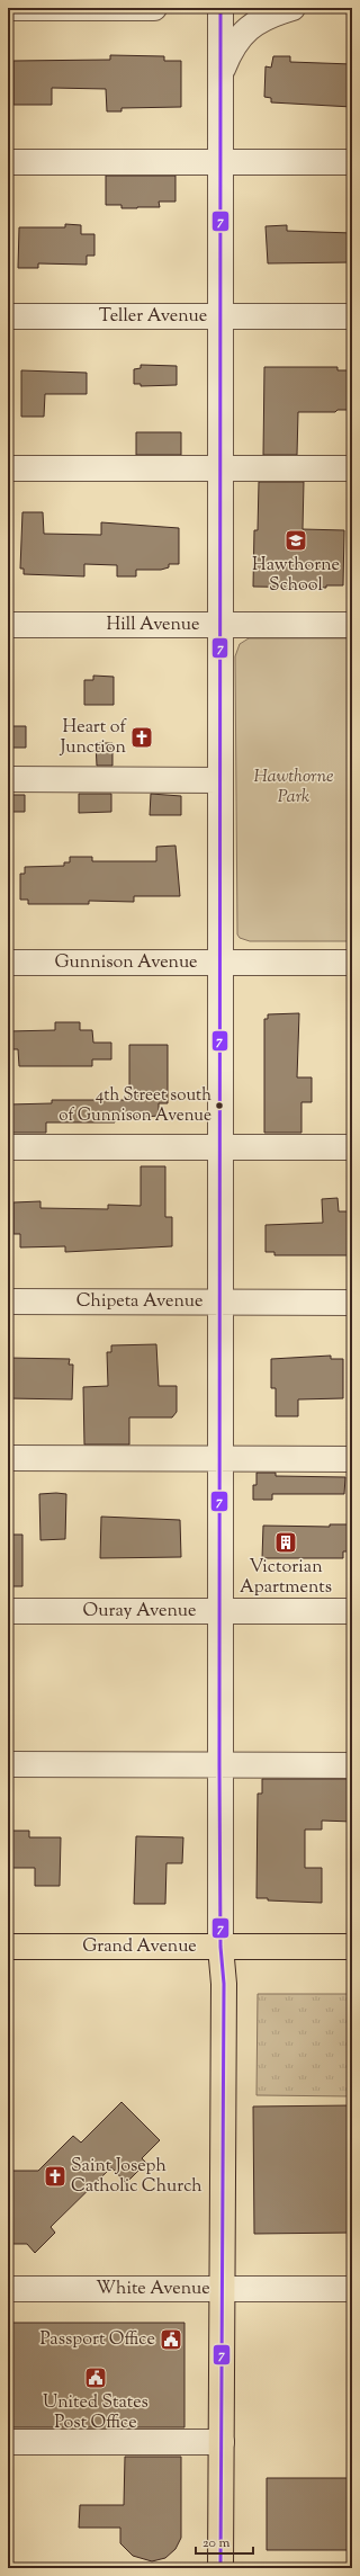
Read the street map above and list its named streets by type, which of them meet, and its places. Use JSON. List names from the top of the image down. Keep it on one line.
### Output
{"streets":{"main road":["Grand Avenue"],"street":["Teller Avenue","Hill Avenue","Gunnison Avenue","Chipeta Avenue","Ouray Avenue","White Avenue"]},"parks":["Hawthorne Park"],"places":{"school or university":["Hawthorne School"],"church":["Heart of Junction","Saint Joseph Catholic Church"],"other":["4th Street south of Gunnison Avenue"],"building":["Victorian Apartments"],"public building":["Passport Office","United States Post Office"]},"lines":["transit line 7"],"scale_bar":"20 m"}
